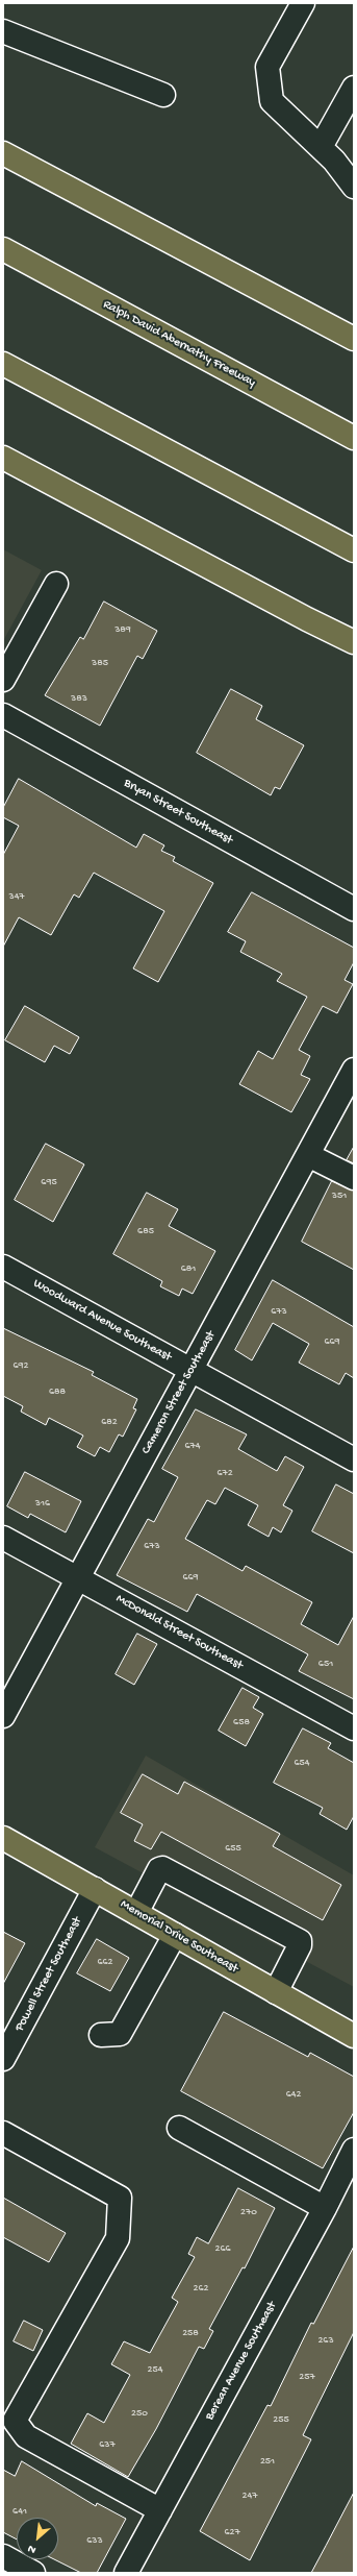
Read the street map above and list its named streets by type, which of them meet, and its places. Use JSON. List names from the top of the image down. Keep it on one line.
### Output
{"streets":{"main road":["Ralph David Abernathy Freeway","Memorial Drive Southeast"],"street":["Bryan Street Southeast","Woodward Avenue Southeast","Cameron Street Southeast","McDonald Street Southeast","Powell Street Southeast","Berean Avenue Southeast"]},"crossings":[["Woodward Avenue Southeast","Cameron Street Southeast"],["Cameron Street Southeast","McDonald Street Southeast"],["Memorial Drive Southeast","Powell Street Southeast"]],"house_numbers":["389","385","383","347","695","351","685","681","673","669","692","688","682","674","672","316","673","669","651","658","654","655","662","642","270","266","262","258","263","254","257","250","255","637","251","247","641","627","633"],"north":"bottom left"}
